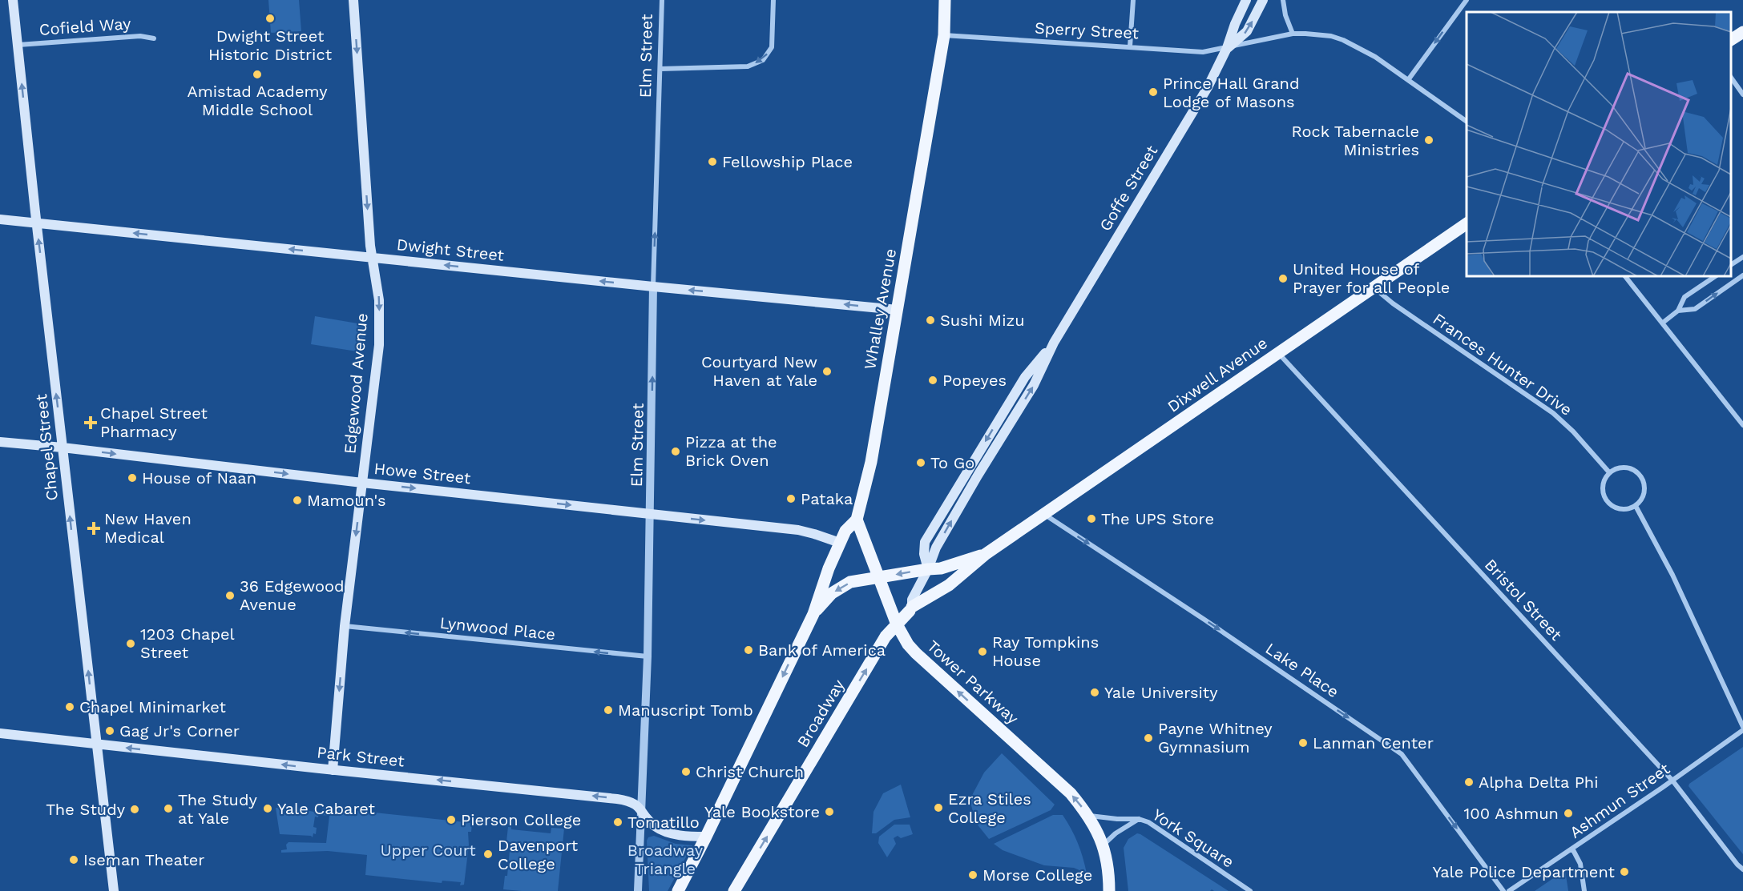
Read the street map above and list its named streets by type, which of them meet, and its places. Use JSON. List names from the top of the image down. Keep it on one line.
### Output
{"streets":{"main road":["Goffe Street","Dwight Street","Whalley Avenue","Dixwell Avenue","Edgewood Avenue","Chapel Street","Howe Street","Tower Parkway","Broadway","Park Street"],"street":["Cofield Way","Sperry Street","Elm Street","Frances Hunter Drive","Bristol Street","Lynwood Place","Lake Place","Ashmun Street","York Square"]},"crossings":[["Cofield Way","Chapel Street"],["Sperry Street","Goffe Street"],["Sperry Street","Whalley Avenue"],["Elm Street","Dwight Street"],["Elm Street","Howe Street"],["Elm Street","Lynwood Place"],["Elm Street","Park Street"],["Goffe Street","Dixwell Avenue"],["Goffe Street","Broadway"],["Dwight Street","Whalley Avenue"],["Dwight Street","Edgewood Avenue"],["Dwight Street","Chapel Street"],["Whalley Avenue","Dixwell Avenue"],["Whalley Avenue","Howe Street"],["Whalley Avenue","Tower Parkway"],["Frances Hunter Drive","Dixwell Avenue"],["Dixwell Avenue","Bristol Street"],["Dixwell Avenue","Lake Place"],["Dixwell Avenue","Tower Parkway"],["Dixwell Avenue","Broadway"],["Edgewood Avenue","Howe Street"],["Edgewood Avenue","Lynwood Place"],["Edgewood Avenue","Park Street"],["Chapel Street","Howe Street"],["Chapel Street","Park Street"],["Bristol Street","Ashmun Street"],["Tower Parkway","Broadway"],["Tower Parkway","York Square"]],"one_way":["Elm Street","Dwight Street","Edgewood Avenue","Chapel Street","Howe Street","Lynwood Place","Lake Place","Tower Parkway","Park Street"],"parks":["Upper Court","Broadway Triangle"],"places":{"other":["Dwight Street Historic District","Amistad Academy Middle School","Prince Hall Grand Lodge of Masons","Rock Tabernacle Ministries","Fellowship Place","United House of Prayer for all People","Sushi Mizu","Courtyard New Haven at Yale","Popeyes","Pizza at the Brick Oven","To Go","House of Naan","Pataka","Mamoun's","The UPS Store","36 Edgewood Avenue","1203 Chapel Street","Bank of America","Ray Tompkins House","Yale University","Chapel Minimarket","Manuscript Tomb","Gag Jr's Corner","Payne Whitney Gymnasium","Lanman Center","Christ Church","Alpha Delta Phi","Ezra Stiles College","The Study at Yale","Yale Cabaret","The Study","Yale Bookstore","100 Ashmun","Pierson College","Tomatillo","Davenport College","Iseman Theater","Yale Police Department","Morse College"],"health":["Chapel Street Pharmacy","New Haven Medical"]}}
